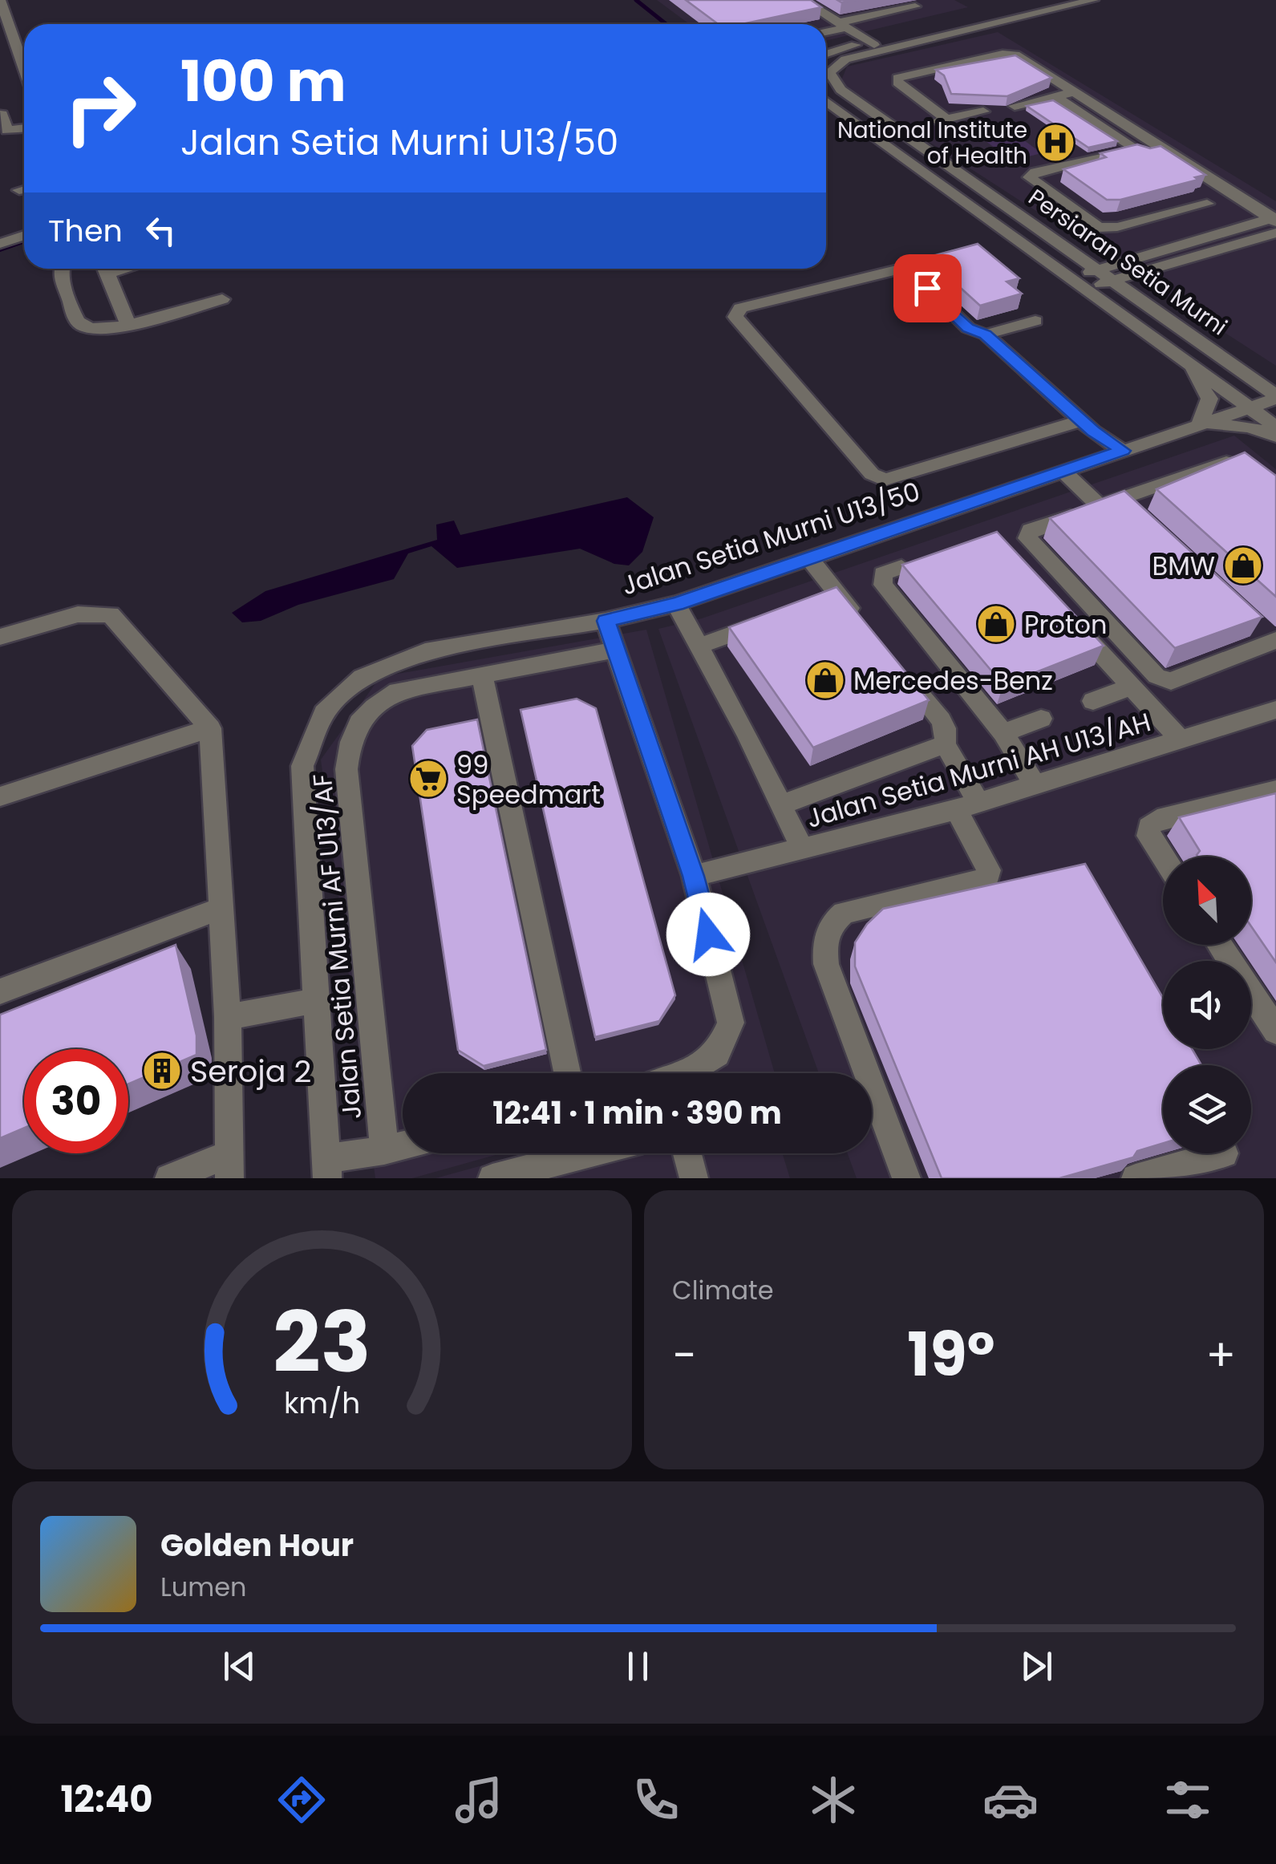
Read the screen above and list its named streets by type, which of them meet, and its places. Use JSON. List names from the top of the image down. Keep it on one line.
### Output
{"streets":{"street":["Persiaran Setia Murni","Jalan Setia Murni U13/50","Jalan Setia Murni AH U13/AH","Jalan Setia Murni AF U13/AF"]},"crossings":[["Persiaran Setia Murni","Jalan Setia Murni U13/50"]],"places":{"hospital":["National Institute of Health"],"shop":["BMW","Proton","Mercedes-Benz"],"supermarket":["99 Speedmart"],"building":["Seroja 2"]},"north":"top left","page":{"turn":["100 m","Jalan Setia Murni U13/50"],"then":"Then","limit":"30","trip":"12:41 · 1 min · 390 m","tile":"Climate","heat":["−","19°","+"],"song":["Golden Hour","Lumen"],"tabs":"12:40","gauge":["23","km/h"]}}
